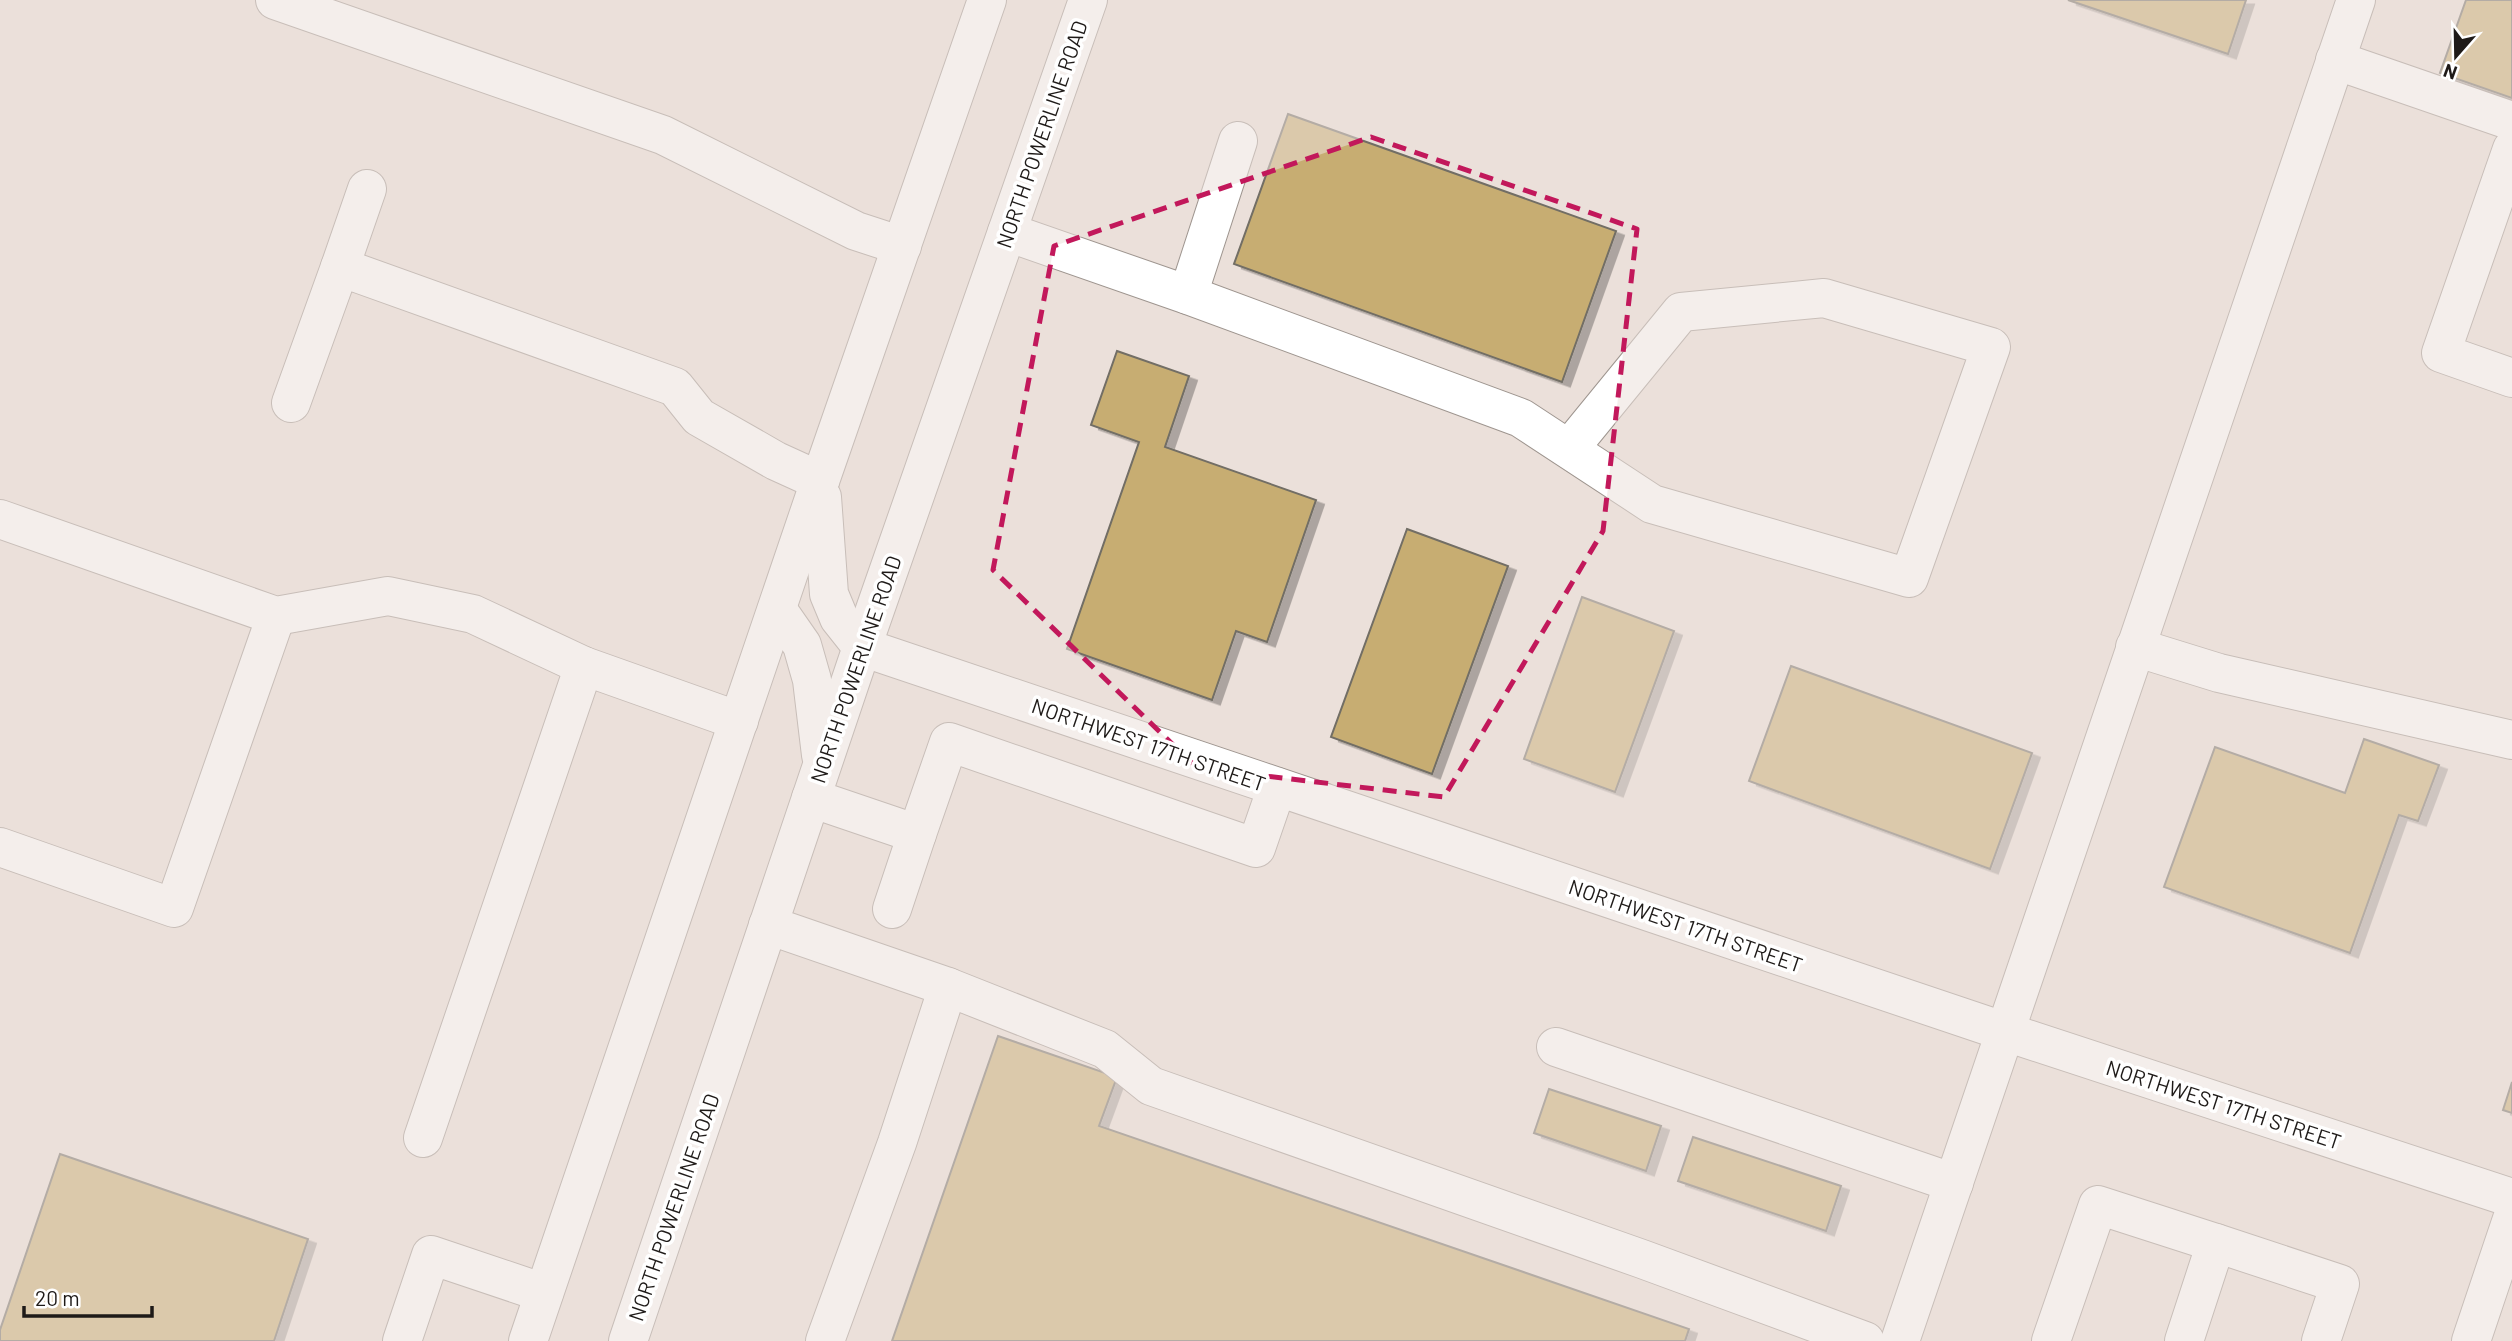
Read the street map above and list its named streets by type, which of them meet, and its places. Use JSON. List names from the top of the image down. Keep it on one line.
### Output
{"streets":{"main road":["NORTH POWERLINE ROAD","NORTHWEST 17TH STREET"]},"crossings":[["NORTH POWERLINE ROAD","NORTHWEST 17TH STREET"]],"scale_bar":"20 m","north":"bottom"}
